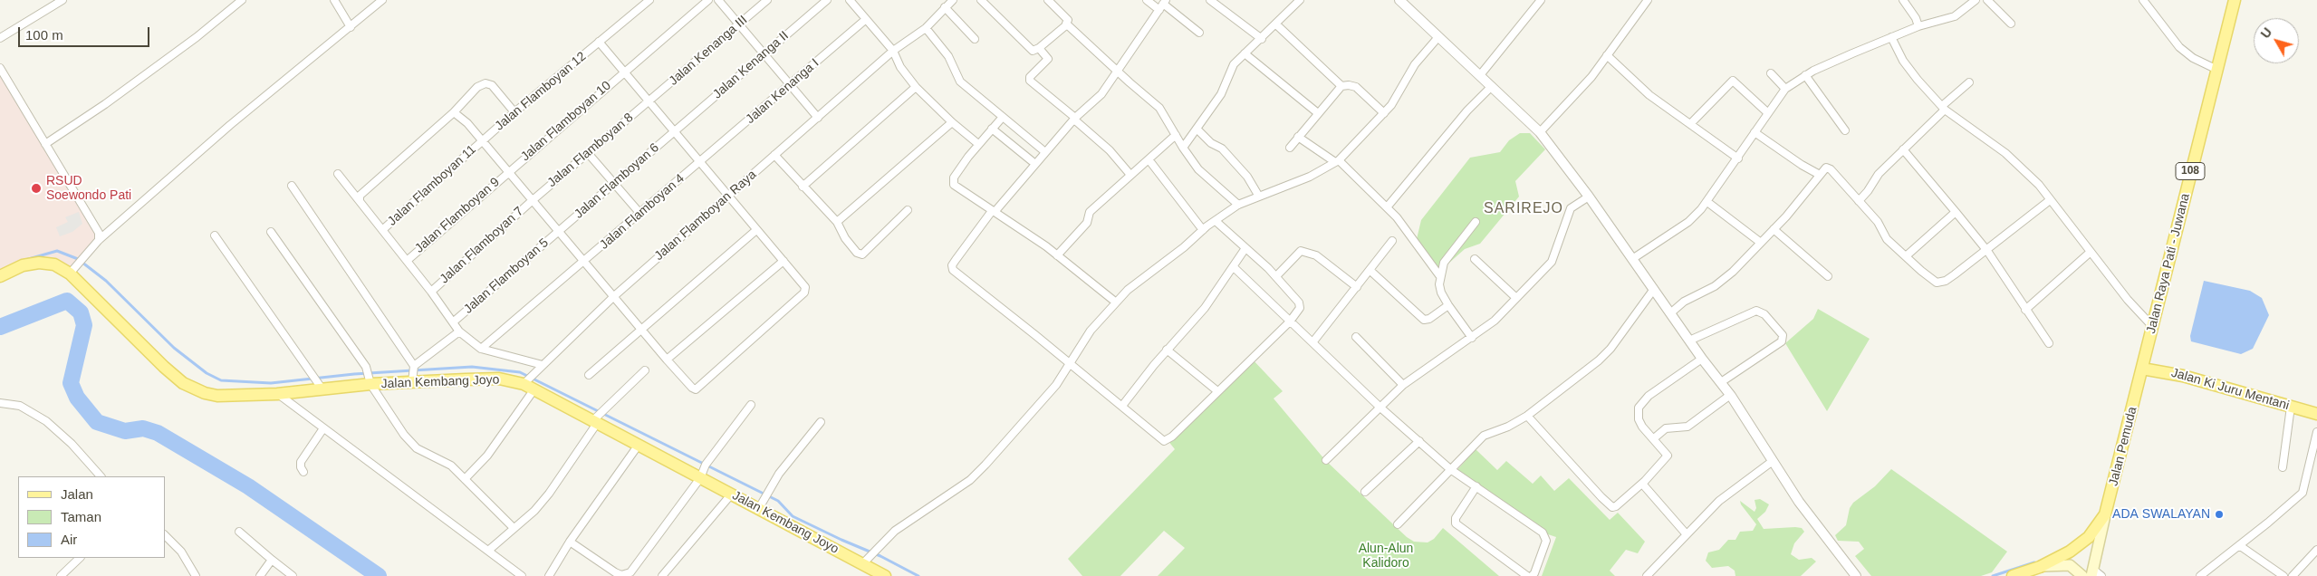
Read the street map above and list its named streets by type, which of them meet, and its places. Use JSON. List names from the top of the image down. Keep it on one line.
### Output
{"streets":{"main road":["108","Jalan Raya Pati - Juwana","Jalan Kembang Joyo","Jalan Ki Juru Mentani","Jalan Pemuda"],"street":["Jalan Kenanga III","Jalan Kenanga II","Jalan Flamboyan 12","Jalan Kenanga I","Jalan Flamboyan 10","Jalan Flamboyan 8","Jalan Flamboyan 6","Jalan Flamboyan 11","Jalan Flamboyan 4","Jalan Flamboyan 9","Jalan Flamboyan Raya","Jalan Flamboyan 7","Jalan Flamboyan 5"]},"crossings":[["Jalan Kenanga III","Jalan Flamboyan 8"],["Jalan Kenanga II","Jalan Flamboyan 6"],["Jalan Flamboyan 12","Jalan Flamboyan 11"],["Jalan Kenanga I","Jalan Flamboyan 4"],["Jalan Flamboyan 10","Jalan Flamboyan 9"],["Jalan Flamboyan 8","Jalan Flamboyan 7"],["Jalan Flamboyan 6","Jalan Flamboyan 5"],["Jalan Flamboyan Raya","Jalan Kembang Joyo"],["Jalan Raya Pati - Juwana","Jalan Ki Juru Mentani"],["Jalan Raya Pati - Juwana","Jalan Pemuda"],["Jalan Ki Juru Mentani","Jalan Pemuda"]],"districts":["SARIREJO"],"parks":["Alun-Alun Kalidoro"],"places":["RSUD Soewondo Pati","ADA SWALAYAN"],"legend":["Jalan","Taman","Air"],"scale_bar":"100 m","north":"top left"}
